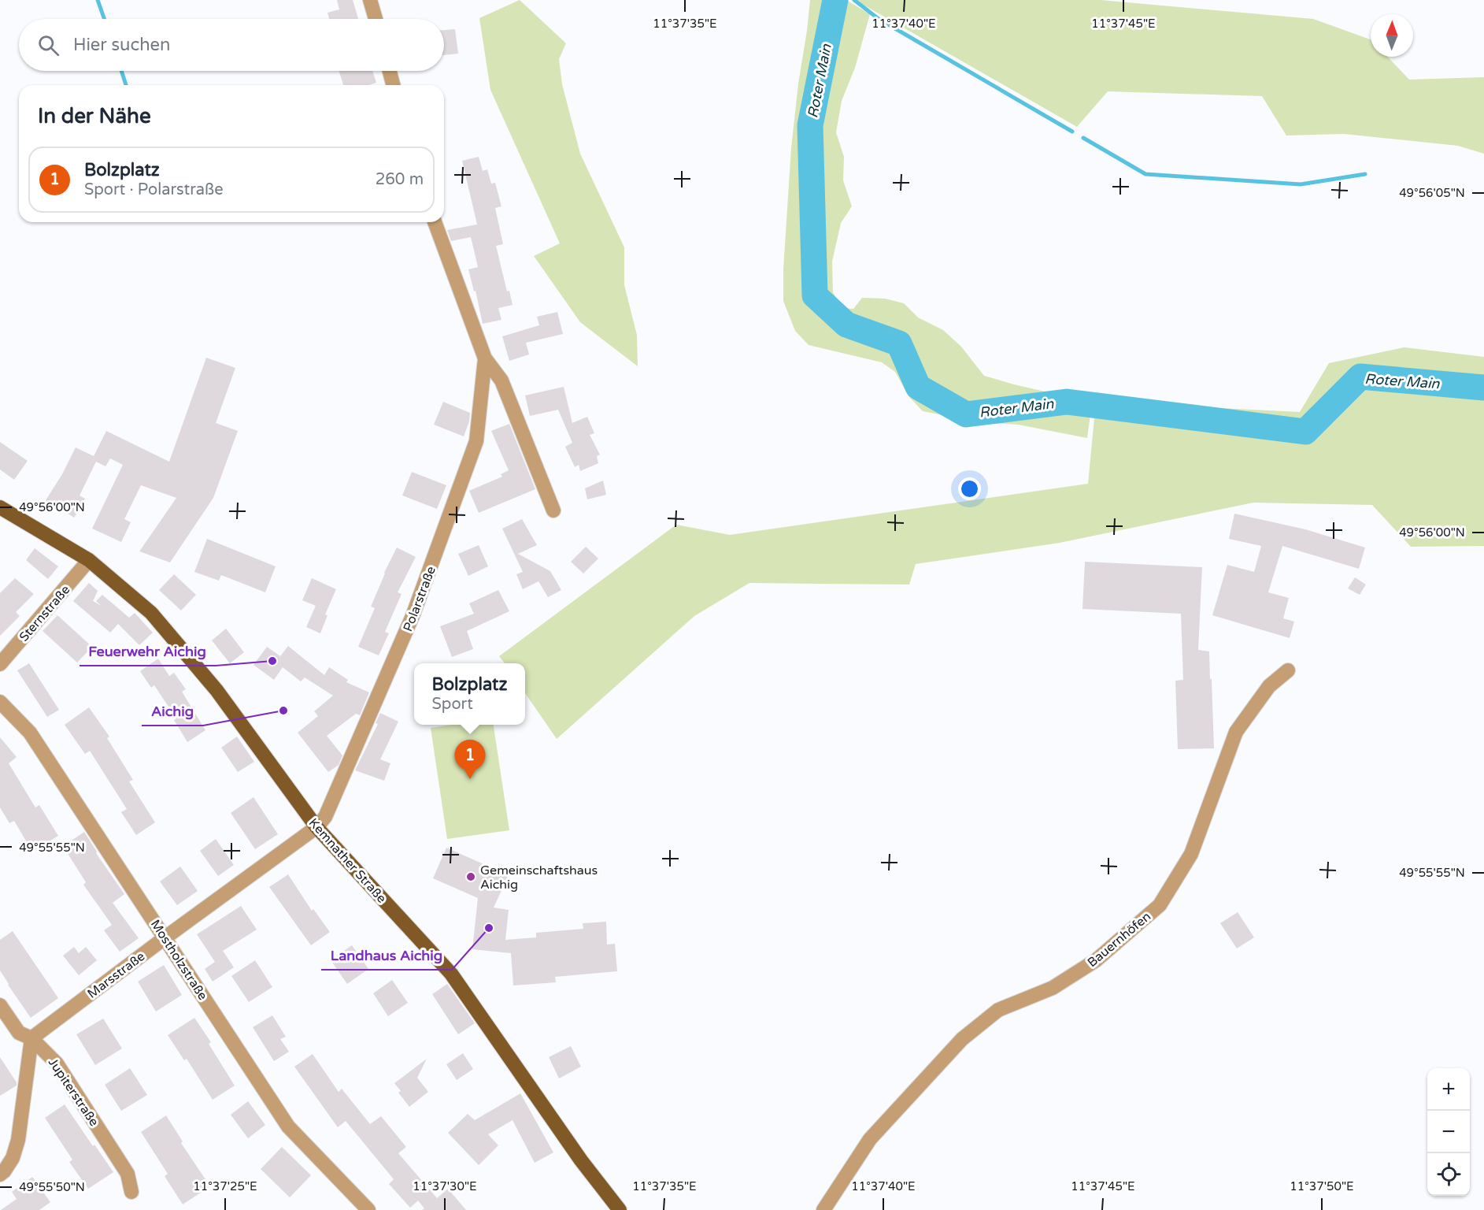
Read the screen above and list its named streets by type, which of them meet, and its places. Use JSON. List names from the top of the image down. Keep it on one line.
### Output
{"streets":{"main road":["Kemnather Straße"],"street":["Polarstraße","Sternstraße","Bauernhöfen","Mostholzstraße","Marsstraße","Jupiterstraße"]},"crossings":[["Polarstraße","Kemnather Straße"],["Polarstraße","Marsstraße"],["Sternstraße","Kemnather Straße"],["Kemnather Straße","Marsstraße"],["Mostholzstraße","Marsstraße"],["Marsstraße","Jupiterstraße"]],"water":["Roter Main"],"places":["Feuerwehr Aichig","Aichig","Gemeinschaftshaus Aichig","Landhaus Aichig"],"north":"top","page":{"search":"Hier suchen","heading":"In der Nähe","list":[{"mark":"1","name":"Bolzplatz","note":"Sport · Polarstraße","value":"260 m"}],"popup":["Bolzplatz","Sport"],"pins":"1","map_buttons":["+","−"]},"coordinates":["11°37'35\"E","11°37'40\"E","11°37'45\"E","49°56'05\"N","49°56'00\"N","49°55'55\"N","11°37'25\"E","11°37'30\"E","11°37'50\"E","49°55'50\"N"]}
